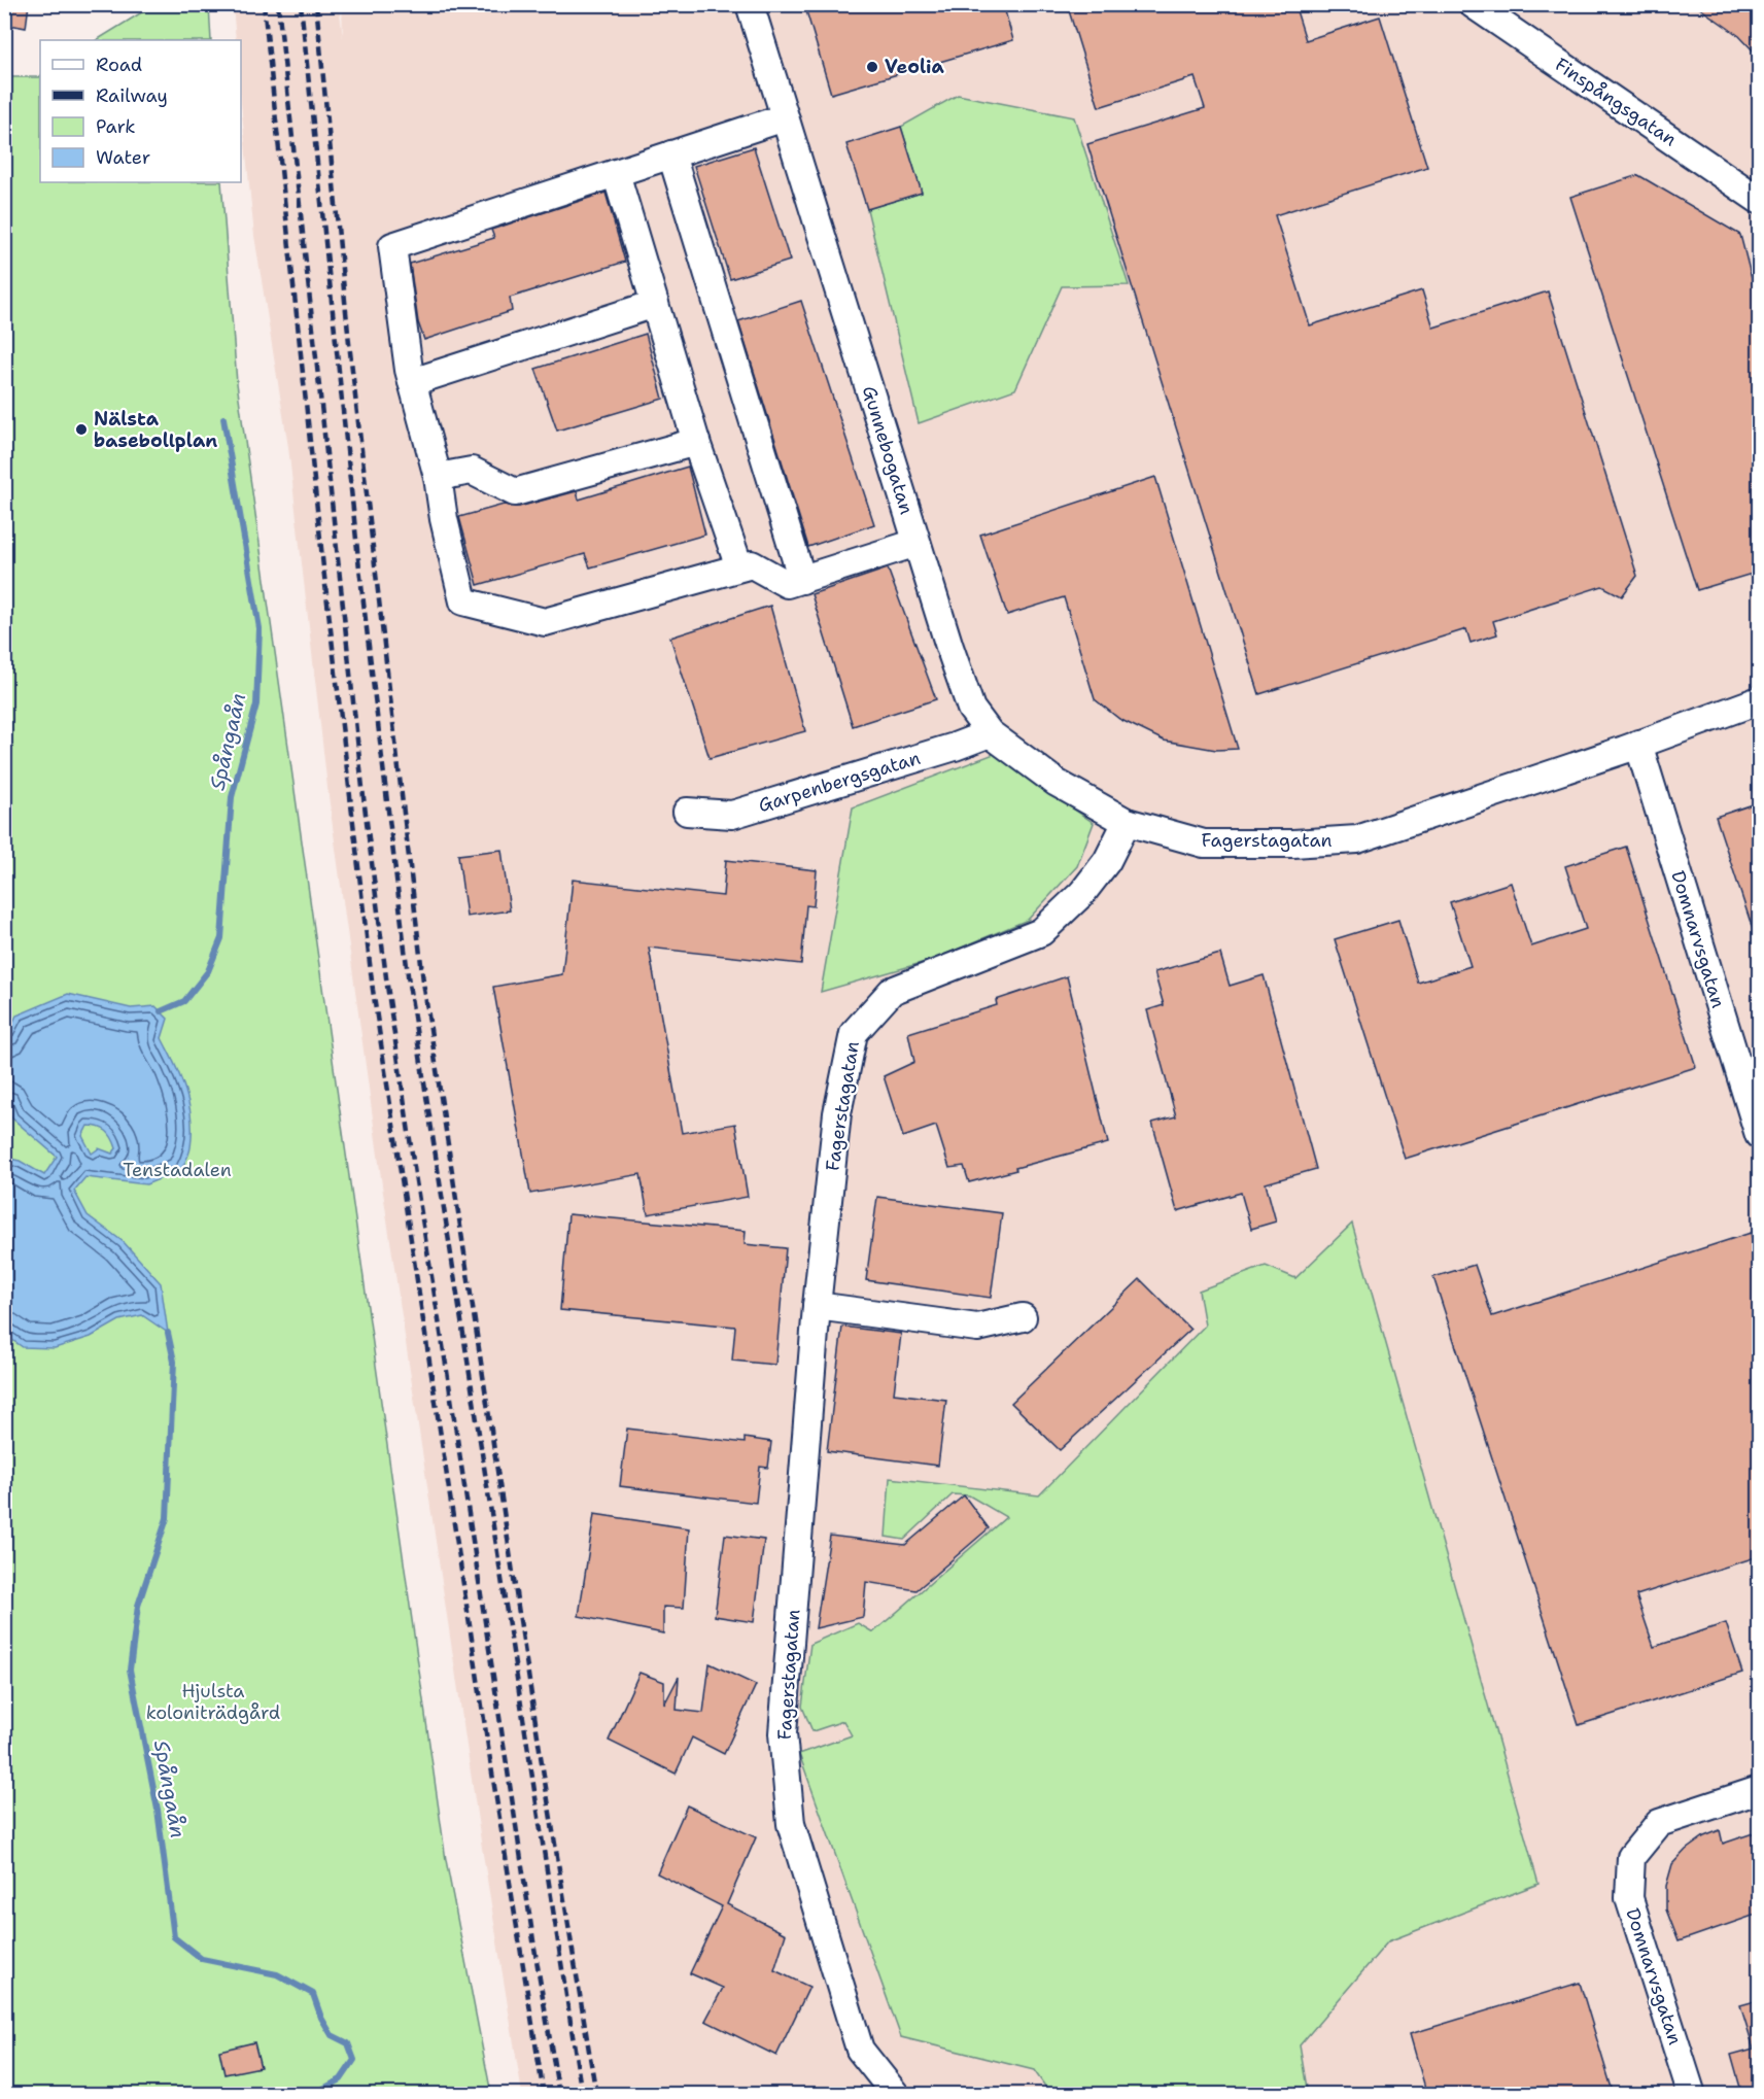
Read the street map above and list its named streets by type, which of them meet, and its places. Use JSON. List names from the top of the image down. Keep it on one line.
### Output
{"streets":{"street":["Finspångsgatan","Gunnebogatan","Garpenbergsgatan","Fagerstagatan","Domnarvsgatan"]},"crossings":[["Gunnebogatan","Garpenbergsgatan"],["Gunnebogatan","Fagerstagatan"],["Fagerstagatan","Domnarvsgatan"]],"water":["Spångaån"],"parks":["Tenstadalen","Hjulsta koloniträdgård"],"places":["Veolia","Nälsta basebollplan"],"legend":["Road","Railway","Park","Water"]}
